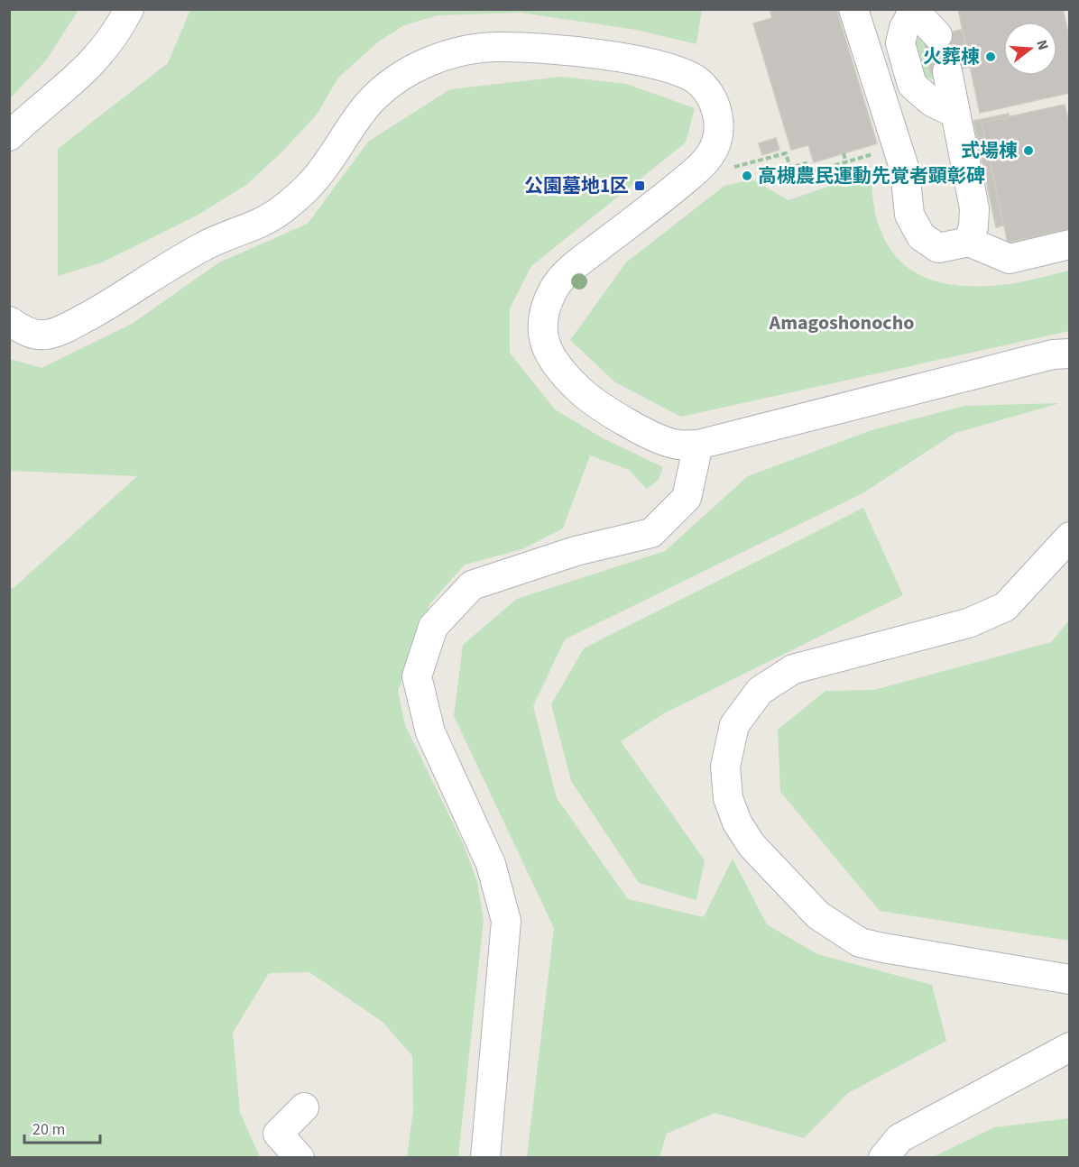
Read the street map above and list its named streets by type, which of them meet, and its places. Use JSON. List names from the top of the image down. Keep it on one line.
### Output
{"districts":["Amagoshonocho"],"places":{"other":["火葬棟","式場棟","高槻農民運動先覚者顕彰碑"],"transit":["公園墓地1区"]},"scale_bar":"20 m","north":"right"}
